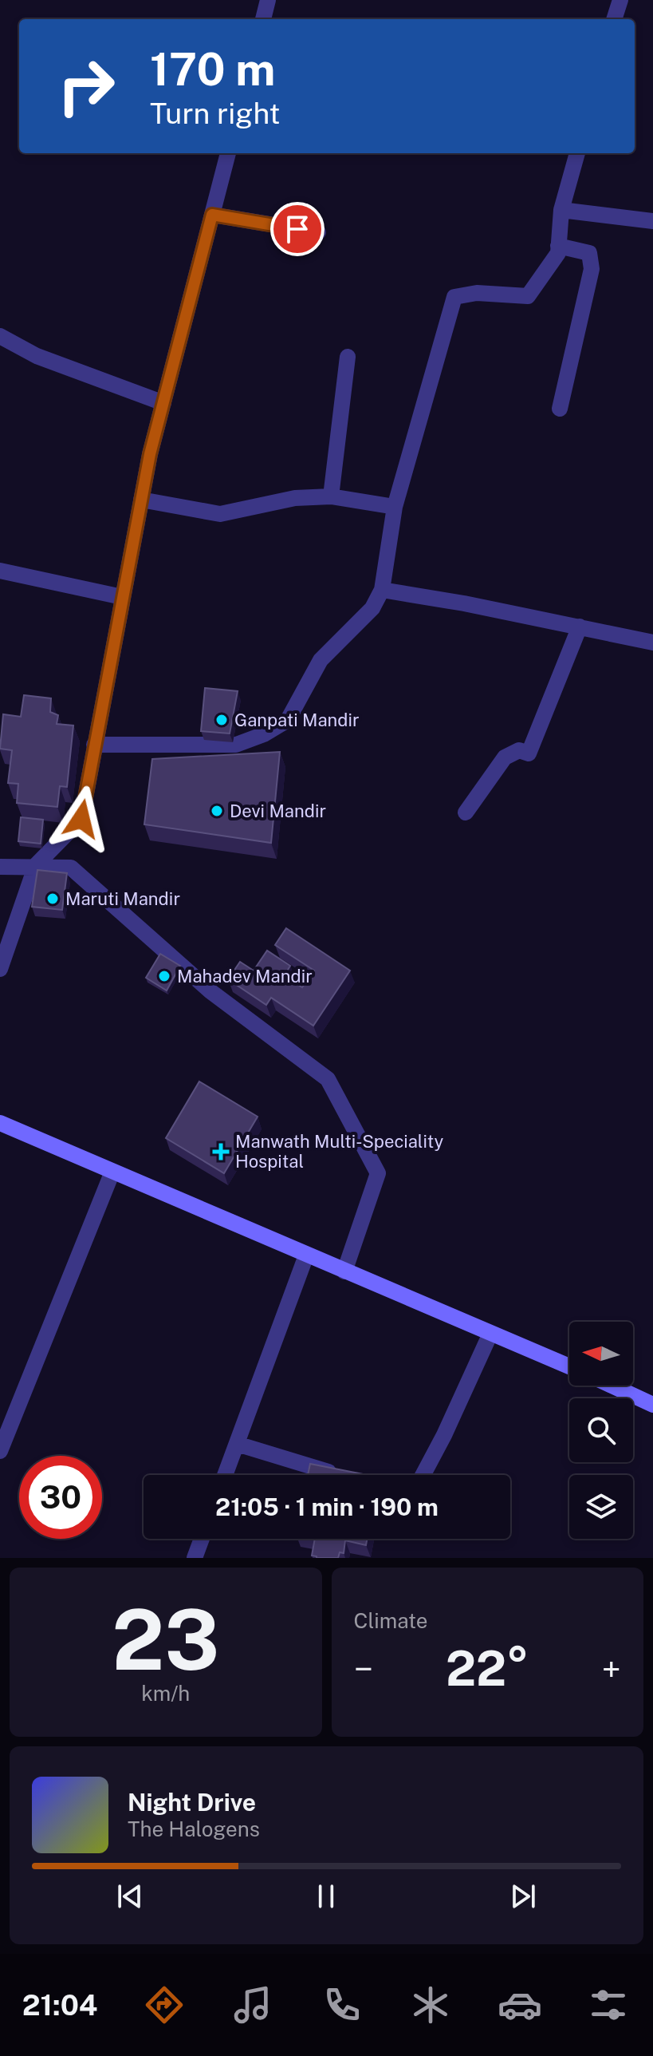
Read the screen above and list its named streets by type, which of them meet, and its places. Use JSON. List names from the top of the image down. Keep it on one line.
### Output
{"places":{"other":["Ganpati Mandir","Devi Mandir","Maruti Mandir","Mahadev Mandir"],"health":["Manwath Multi-Speciality Hospital"]},"north":"left","page":{"turn":["170 m","Turn right"],"limit":"30","trip":"21:05 · 1 min · 190 m","tile":[["23","km/h"],"Climate"],"heat":["−","22°","+"],"song":["Night Drive","The Halogens"],"tabs":"21:04"}}
